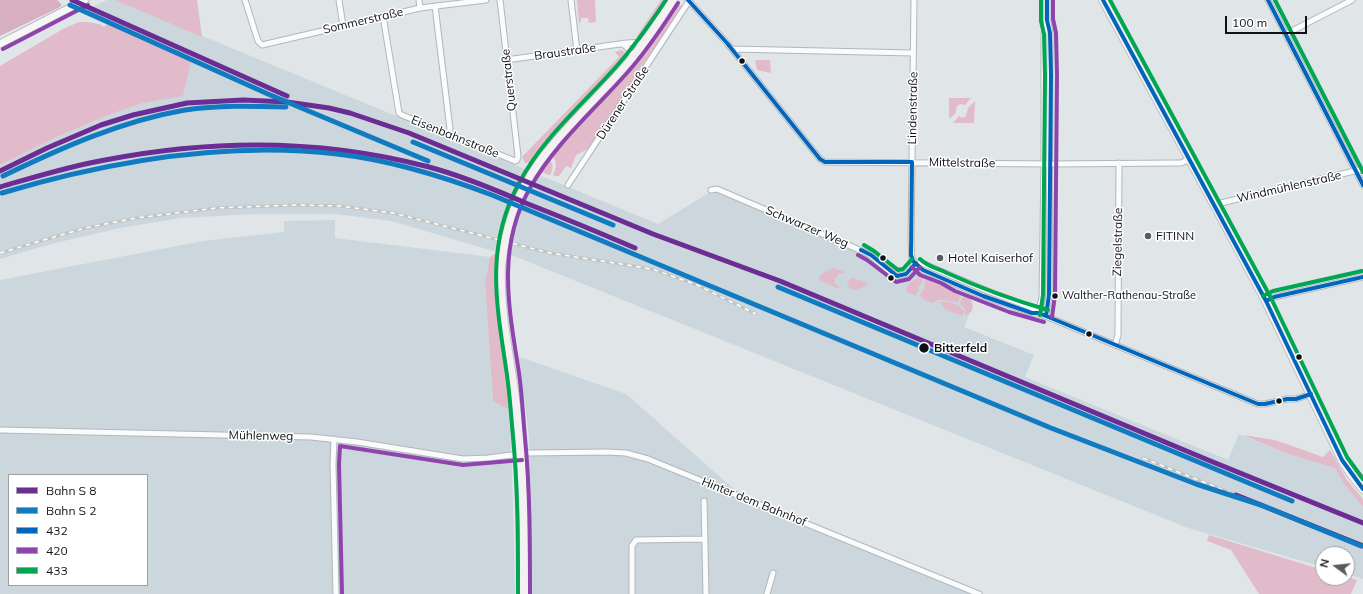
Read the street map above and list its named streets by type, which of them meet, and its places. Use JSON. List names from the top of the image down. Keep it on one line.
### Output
{"streets":{"main road":["Dürener Straße"],"street":["Sommerstraße","Braustraße","Querstraße","Lindenstraße","Eisenbahnstraße","Mittelstraße","Windmühlenstraße","Schwarzer Weg","Ziegelstraße","Mühlenweg","Hinter dem Bahnhof"]},"crossings":[["Sommerstraße","Eisenbahnstraße"],["Braustraße","Querstraße"],["Braustraße","Dürener Straße"],["Querstraße","Eisenbahnstraße"],["Dürener Straße","Mittelstraße"],["Dürener Straße","Mühlenweg"],["Dürener Straße","Hinter dem Bahnhof"],["Lindenstraße","Mittelstraße"],["Lindenstraße","Schwarzer Weg"],["Mittelstraße","Ziegelstraße"],["Mühlenweg","Hinter dem Bahnhof"]],"places":["FITINN","Hotel Kaiserhof","Walther-Rathenau-Straße","Bitterfeld"],"lines":["transit line 432","transit line 420","transit line 433"],"legend":["Bahn S 8","Bahn S 2","432","420","433"],"scale_bar":"100 m","north":"left"}
